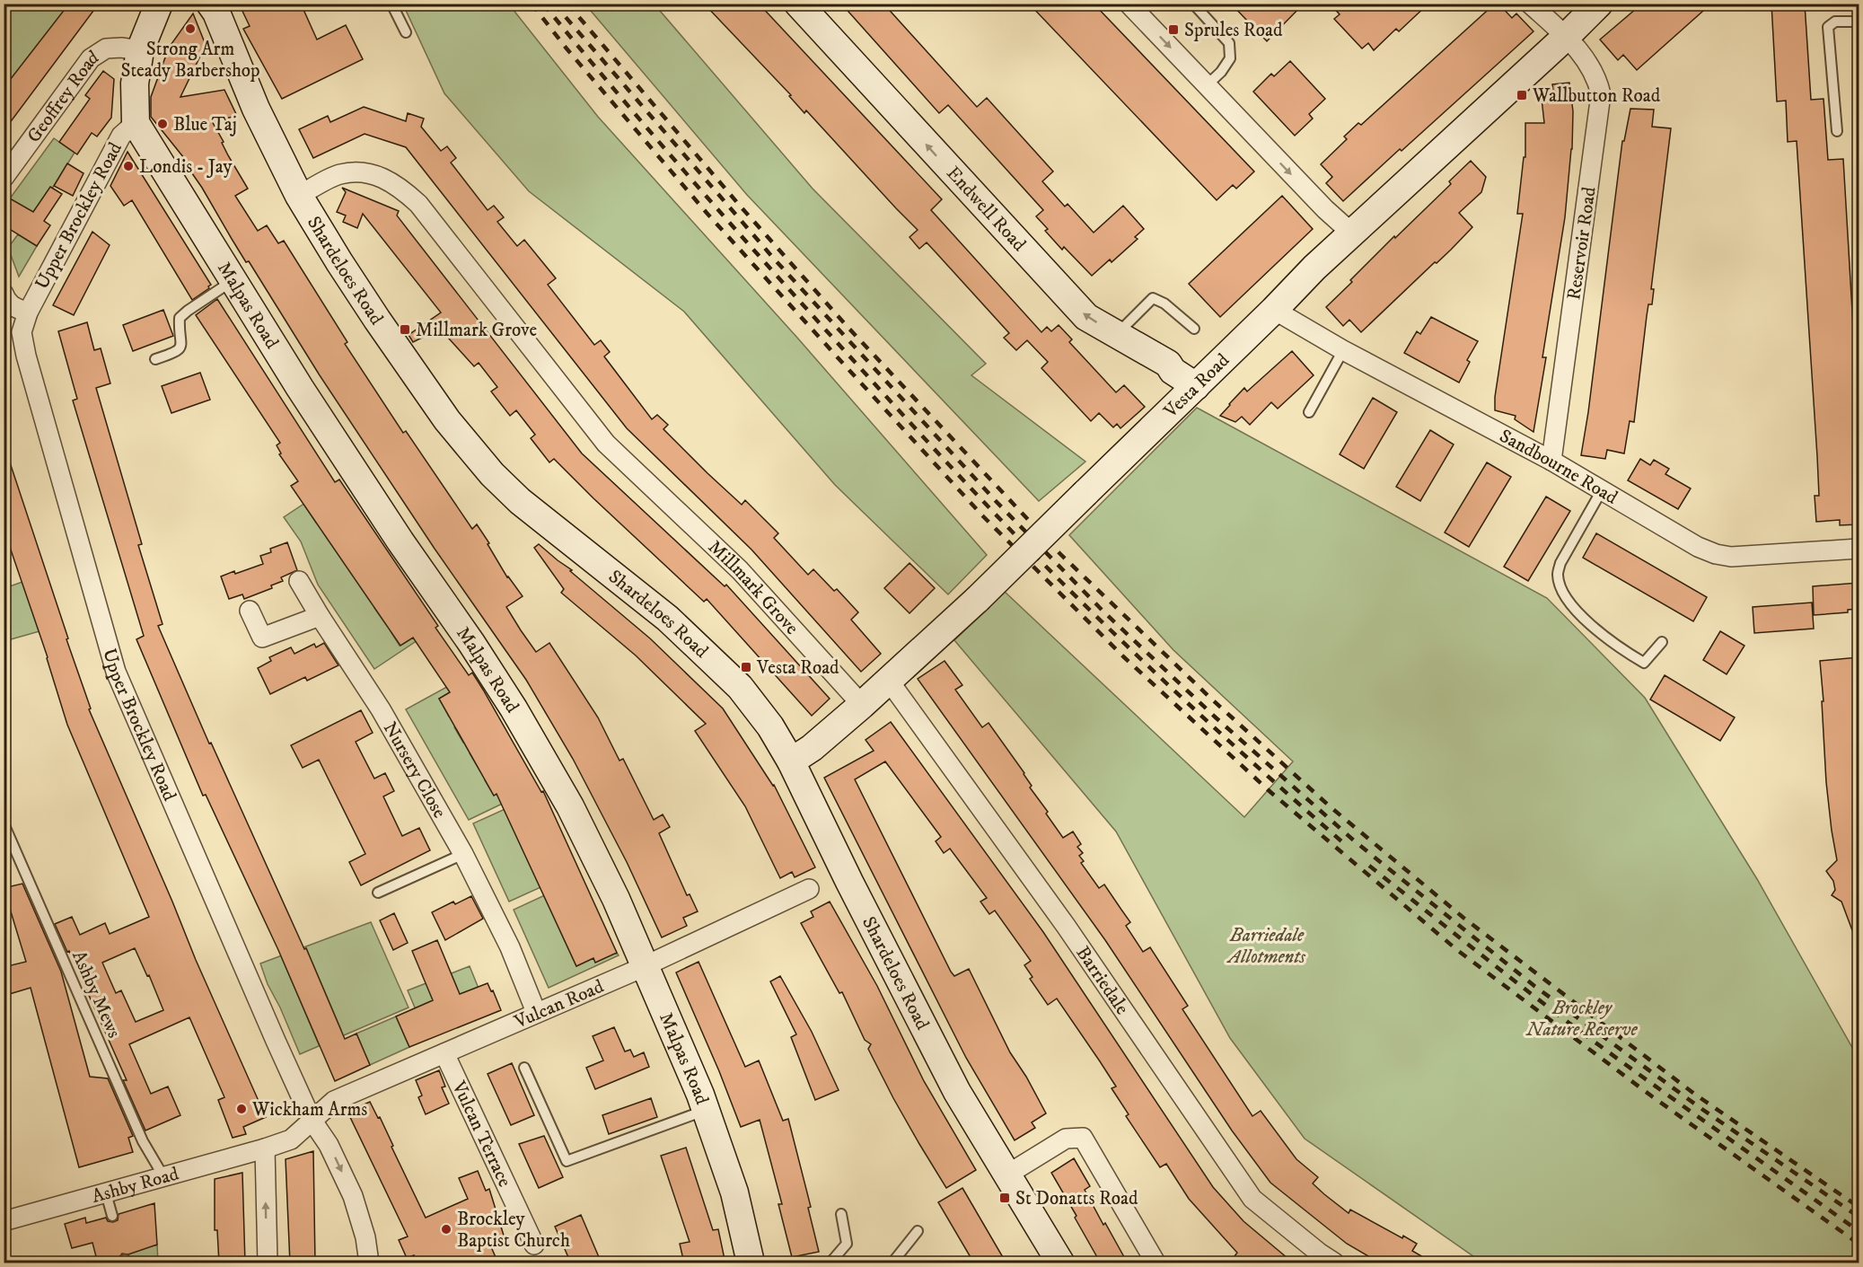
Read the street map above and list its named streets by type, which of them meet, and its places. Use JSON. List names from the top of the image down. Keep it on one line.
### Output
{"streets":{"street":["Geoffrey Road","Endwell Road","Upper Brockley Road","Reservoir Road","Shardeloes Road","Malpas Road","Vesta Road","Sandbourne Road","Millmark Grove","Nursery Close","Barriedale","Vulcan Road","Vulcan Terrace","Ashby Road"],"lane":["Ashby Mews"]},"crossings":[["Endwell Road","Vesta Road"],["Upper Brockley Road","Malpas Road"],["Upper Brockley Road","Vulcan Road"],["Reservoir Road","Vesta Road"],["Reservoir Road","Sandbourne Road"],["Shardeloes Road","Vesta Road"],["Shardeloes Road","Millmark Grove"],["Malpas Road","Vulcan Road"],["Vesta Road","Sandbourne Road"],["Vesta Road","Millmark Grove"],["Vesta Road","Barriedale"],["Nursery Close","Vulcan Road"],["Ashby Mews","Ashby Road"],["Vulcan Road","Vulcan Terrace"]],"one_way":["Endwell Road"],"parks":["Barriedale Allotments","Brockley Nature Reserve"],"places":{"other":["Strong Arm Steady Barbershop","Blue Taj","Londis - Jay","Wickham Arms","Brockley Baptist Church"],"transit":["Sprules Road","Wallbutton Road","Millmark Grove","Vesta Road","St Donatts Road"]}}
